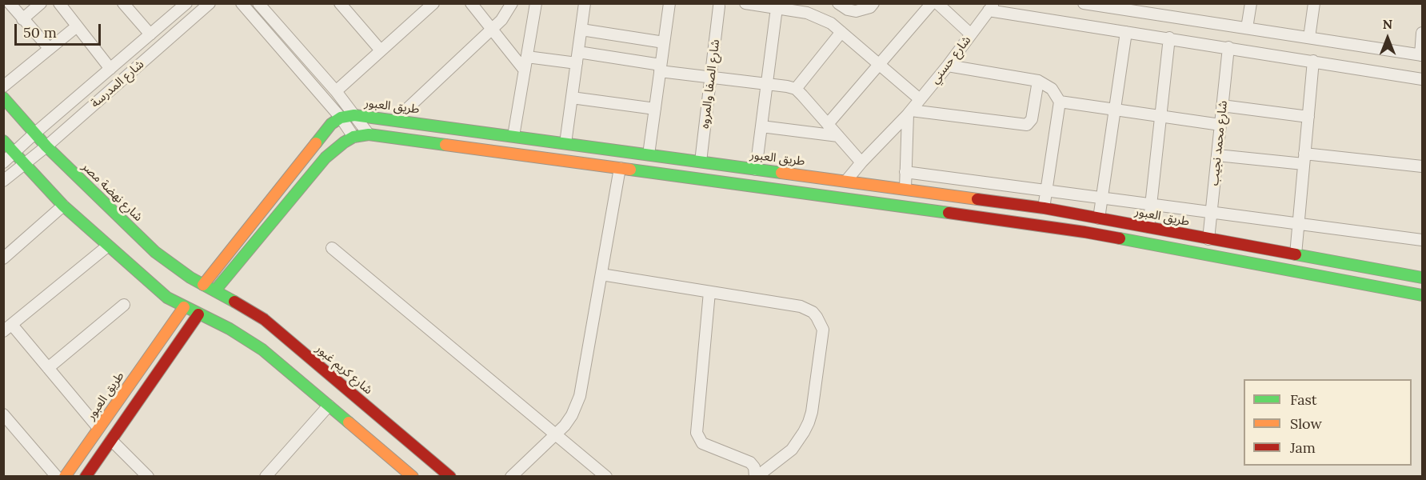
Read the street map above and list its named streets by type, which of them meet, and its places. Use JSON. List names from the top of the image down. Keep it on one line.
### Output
{"streets":{"street":["شارع حسني","شارع المدرسة","شارع الصفا والمروه","طريق العبور","شارع محمد نجيب","شارع نهضة مصر","شارع كريم غبور"]},"crossings":[["شارع حسني","طريق العبور"],["شارع المدرسة","شارع نهضة مصر"],["شارع الصفا والمروه","طريق العبور"],["طريق العبور","شارع محمد نجيب"],["شارع نهضة مصر","شارع كريم غبور"]],"legend":["Fast","Slow","Jam"],"scale_bar":"50 m","north":"top"}
